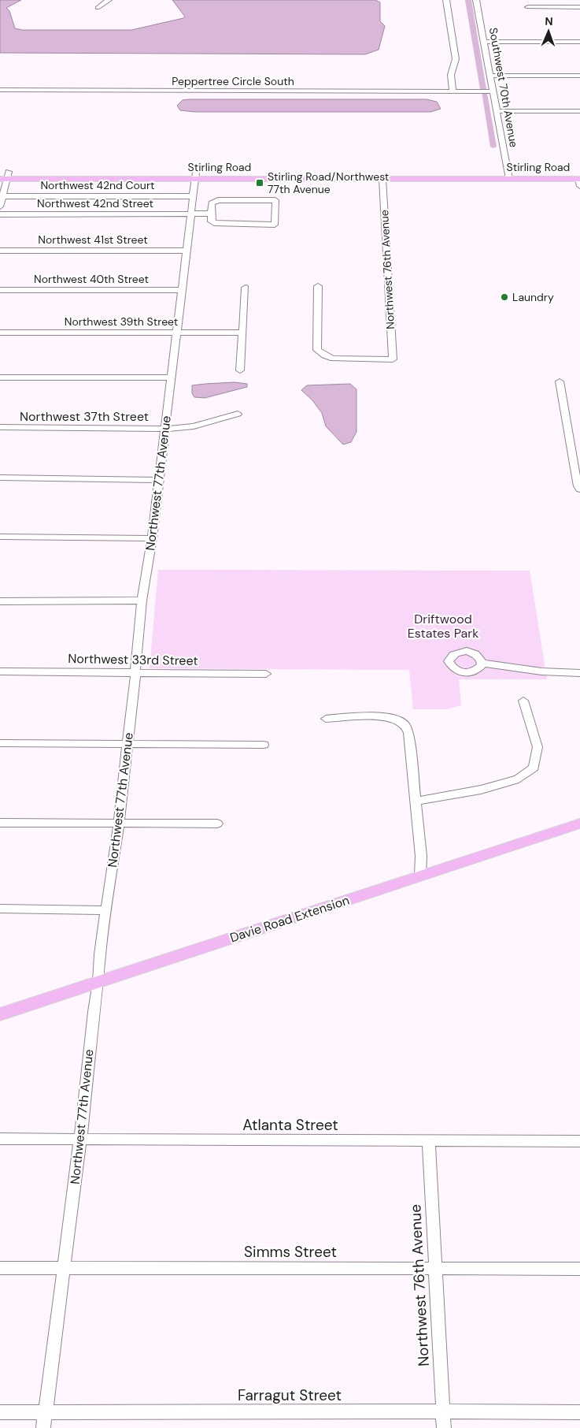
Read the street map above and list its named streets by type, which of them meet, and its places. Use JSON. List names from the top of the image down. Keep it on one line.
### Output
{"streets":{"main road":["Stirling Road","Davie Road Extension"],"street":["Peppertree Circle South","Southwest 70th Avenue","Northwest 42nd Court","Northwest 42nd Street","Northwest 41st Street","Northwest 76th Avenue","Northwest 40th Street","Northwest 39th Street","Northwest 37th Street","Northwest 77th Avenue","Northwest 33rd Street","Atlanta Street","Simms Street","Farragut Street"]},"crossings":[["Peppertree Circle South","Southwest 70th Avenue"],["Southwest 70th Avenue","Stirling Road"],["Stirling Road","Northwest 76th Avenue"],["Stirling Road","Northwest 77th Avenue"],["Northwest 42nd Court","Northwest 77th Avenue"],["Northwest 42nd Street","Northwest 77th Avenue"],["Northwest 41st Street","Northwest 77th Avenue"],["Northwest 76th Avenue","Atlanta Street"],["Northwest 76th Avenue","Simms Street"],["Northwest 76th Avenue","Farragut Street"],["Northwest 40th Street","Northwest 77th Avenue"],["Northwest 39th Street","Northwest 77th Avenue"],["Northwest 37th Street","Northwest 77th Avenue"],["Northwest 77th Avenue","Northwest 33rd Street"],["Northwest 77th Avenue","Davie Road Extension"],["Northwest 77th Avenue","Atlanta Street"],["Northwest 77th Avenue","Simms Street"],["Northwest 77th Avenue","Farragut Street"]],"parks":["Driftwood Estates Park"],"places":{"transit":["Stirling Road/Northwest 77th Avenue"],"other":["Laundry"]},"north":"top"}
